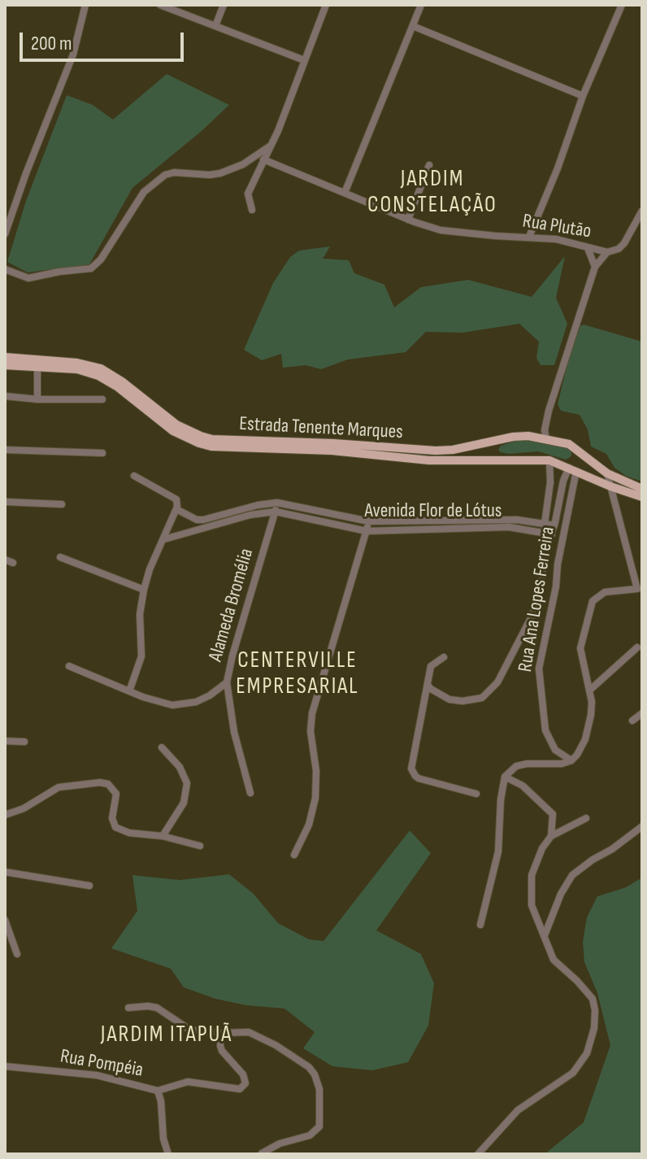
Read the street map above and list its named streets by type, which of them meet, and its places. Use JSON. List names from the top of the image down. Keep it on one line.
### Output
{"streets":{"main road":["Estrada Tenente Marques"],"street":["Rua Plutão","Avenida Flor de Lótus","Rua Ana Lopes Ferreira","Alameda Bromélia","Rua Pompéia"]},"crossings":[["Estrada Tenente Marques","Rua Ana Lopes Ferreira"],["Avenida Flor de Lótus","Alameda Bromélia"]],"districts":["JARDIM CONSTELAÇÃO","CENTERVILLE EMPRESARIAL","JARDIM ITAPUÃ"],"scale_bar":"200 m"}
